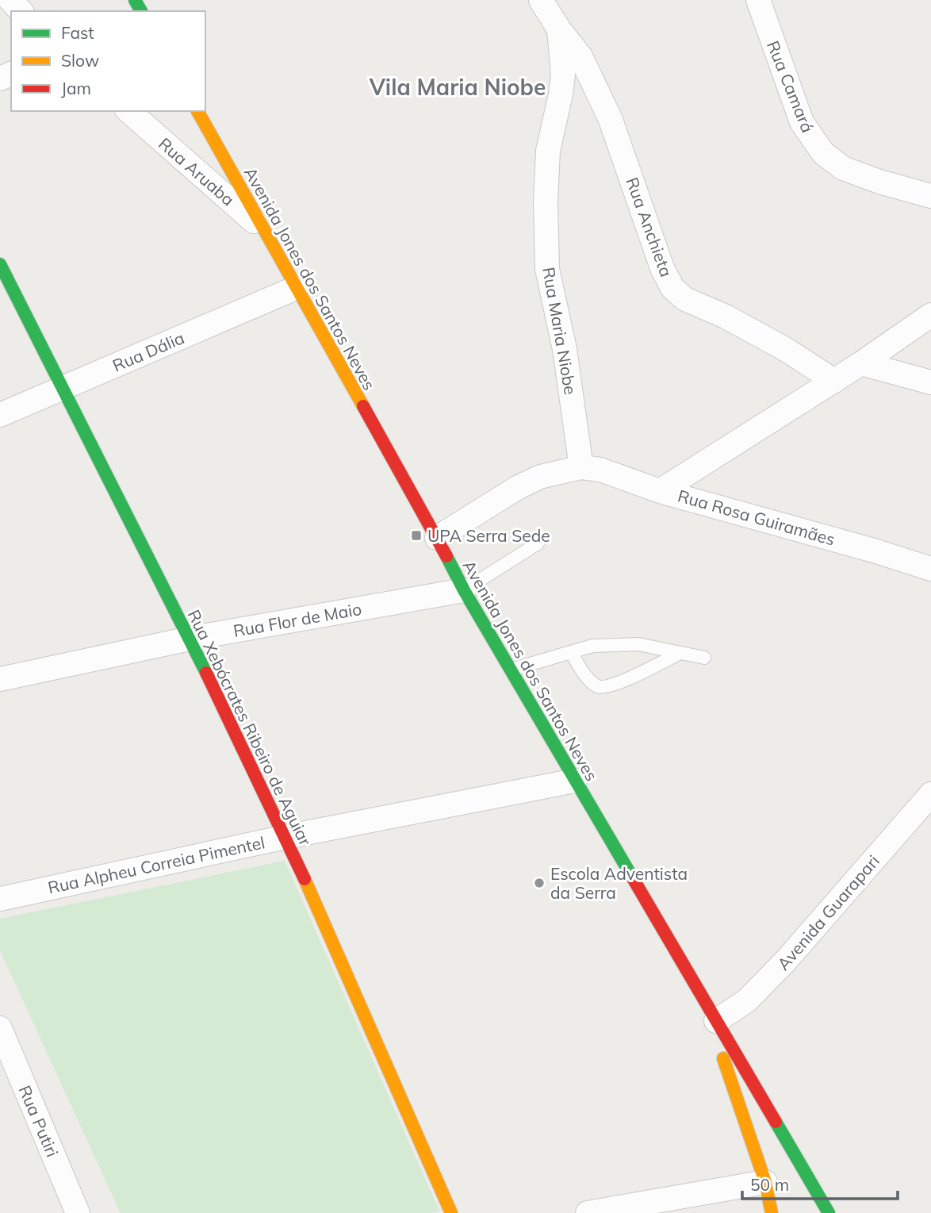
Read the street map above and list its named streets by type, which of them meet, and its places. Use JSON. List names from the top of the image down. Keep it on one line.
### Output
{"streets":{"street":["Rua Camará","Rua Aruaba","Rua Anchieta","Avenida Jones dos Santos Neves","Rua Maria Niobe","Rua Dália","Rua Rosa Guiramães","Rua Flor de Maio","Rua Xebócrates Ribeiro de Aguiar","Rua Alpheu Correia Pimentel","Avenida Guarapari","Rua Putiri"]},"crossings":[["Rua Aruaba","Avenida Jones dos Santos Neves"],["Rua Anchieta","Rua Maria Niobe"],["Avenida Jones dos Santos Neves","Rua Dália"],["Avenida Jones dos Santos Neves","Rua Flor de Maio"],["Avenida Jones dos Santos Neves","Rua Alpheu Correia Pimentel"],["Avenida Jones dos Santos Neves","Avenida Guarapari"],["Rua Maria Niobe","Rua Rosa Guiramães"],["Rua Dália","Rua Xebócrates Ribeiro de Aguiar"],["Rua Flor de Maio","Rua Xebócrates Ribeiro de Aguiar"],["Rua Xebócrates Ribeiro de Aguiar","Rua Alpheu Correia Pimentel"]],"districts":["Vila Maria Niobe"],"places":{"transit":["UPA Serra Sede"],"other":["Escola Adventista da Serra"]},"legend":["Fast","Slow","Jam"],"scale_bar":"50 m"}
